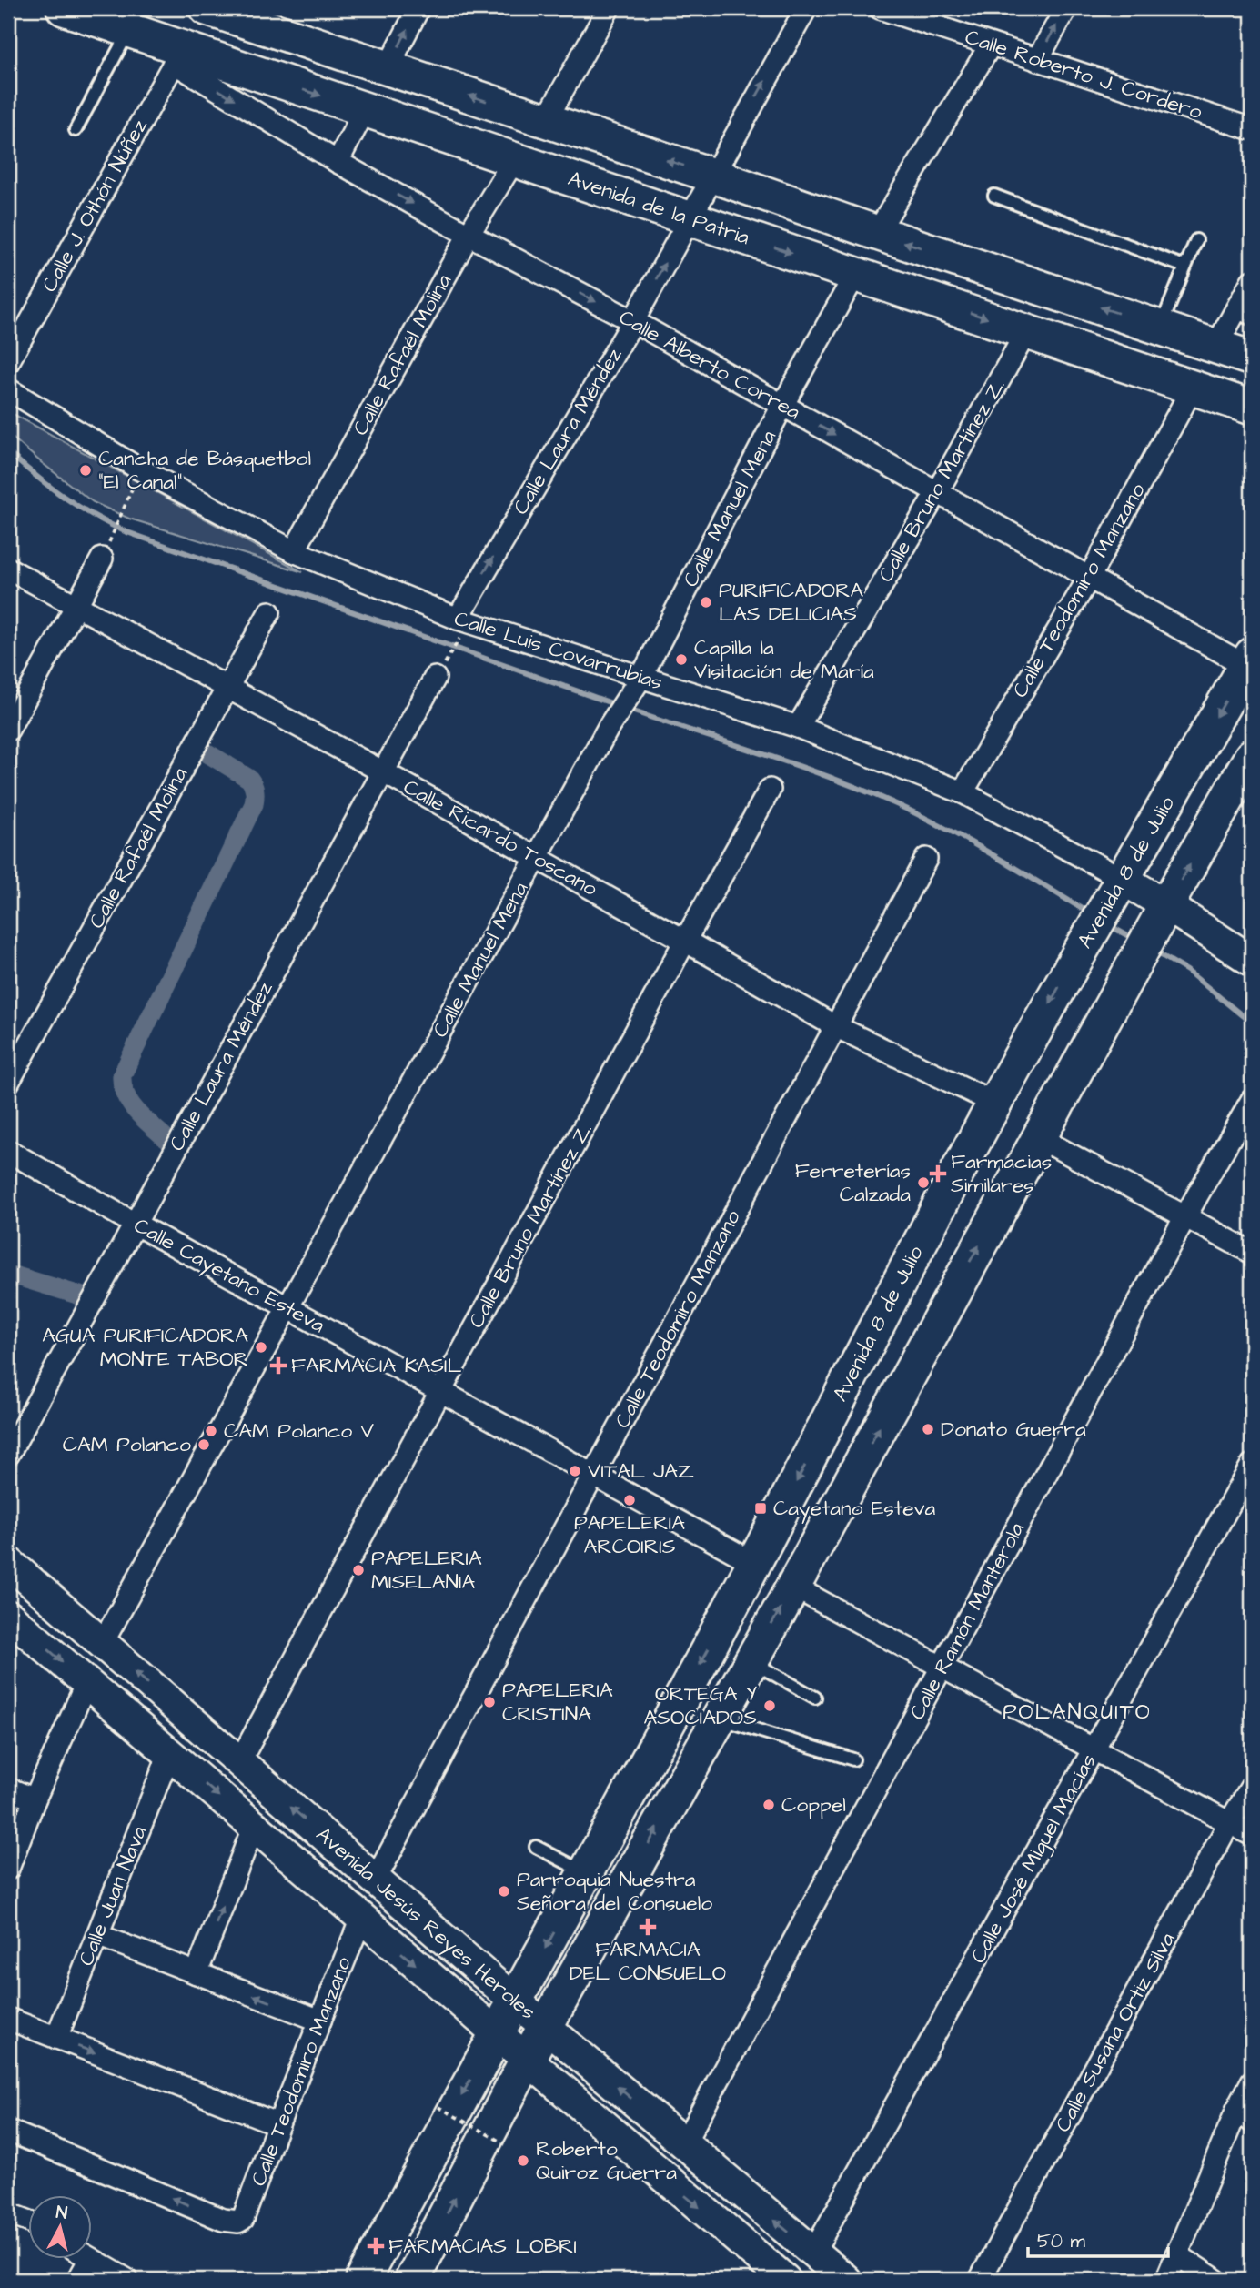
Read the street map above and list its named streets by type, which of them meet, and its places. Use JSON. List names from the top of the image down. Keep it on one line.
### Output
{"streets":{"main road":["Avenida de la Patria","Avenida 8 de Julio"],"street":["Calle Roberto J. Cordero","Calle J. Othón Núñez","Calle Rafaél Molina","Calle Alberto Correa","Calle Laura Méndez","Calle Bruno Martínez Z.","Calle Manuel Mena","Calle Teodomiro Manzano","Calle Luis Covarrubias","Calle Ricardo Toscano","Calle Cayetano Esteva","Calle Ramón Manterola","Calle José Miguel Macías","Calle Juan Nava","Avenida Jesús Reyes Heroles","Calle Susana Ortiz Silva"]},"crossings":[["Calle J. Othón Núñez","Avenida de la Patria"],["Calle J. Othón Núñez","Calle Alberto Correa"],["Avenida de la Patria","Calle Rafaél Molina"],["Avenida de la Patria","Calle Alberto Correa"],["Avenida de la Patria","Calle Laura Méndez"],["Avenida de la Patria","Calle Bruno Martínez Z."],["Avenida de la Patria","Calle Manuel Mena"],["Avenida de la Patria","Calle Teodomiro Manzano"],["Calle Rafaél Molina","Calle Alberto Correa"],["Calle Rafaél Molina","Calle Luis Covarrubias"],["Calle Rafaél Molina","Calle Ricardo Toscano"],["Calle Alberto Correa","Calle Laura Méndez"],["Calle Alberto Correa","Calle Bruno Martínez Z."],["Calle Alberto Correa","Calle Manuel Mena"],["Calle Alberto Correa","Calle Teodomiro Manzano"],["Calle Alberto Correa","Avenida 8 de Julio"],["Calle Laura Méndez","Calle Luis Covarrubias"],["Calle Laura Méndez","Calle Ricardo Toscano"],["Calle Laura Méndez","Calle Cayetano Esteva"],["Calle Bruno Martínez Z.","Calle Luis Covarrubias"],["Calle Bruno Martínez Z.","Calle Ricardo Toscano"],["Calle Bruno Martínez Z.","Calle Cayetano Esteva"],["Calle Bruno Martínez Z.","Avenida Jesús Reyes Heroles"],["Calle Manuel Mena","Calle Luis Covarrubias"],["Calle Manuel Mena","Calle Ricardo Toscano"],["Calle Manuel Mena","Calle Cayetano Esteva"],["Calle Manuel Mena","Avenida Jesús Reyes Heroles"],["Calle Teodomiro Manzano","Calle Luis Covarrubias"],["Calle Teodomiro Manzano","Calle Ricardo Toscano"],["Calle Teodomiro Manzano","Calle Cayetano Esteva"],["Calle Teodomiro Manzano","Avenida Jesús Reyes Heroles"],["Calle Luis Covarrubias","Avenida 8 de Julio"],["Calle Ricardo Toscano","Avenida 8 de Julio"],["Avenida 8 de Julio","Calle Cayetano Esteva"],["Avenida 8 de Julio","Avenida Jesús Reyes Heroles"],["Calle Ramón Manterola","Avenida Jesús Reyes Heroles"],["Calle José Miguel Macías","Avenida Jesús Reyes Heroles"],["Calle Juan Nava","Avenida Jesús Reyes Heroles"]],"one_way":["Calle Alberto Correa"],"districts":["POLANQUITO"],"places":{"other":["Cancha de Básquetbol \"El Canal”","PURIFICADORA LAS DELICIAS","Capilla la Visitación de María","Ferreterías Calzada","AGUA PURIFICADORA MONTE TABOR","Donato Guerra","CAM Polanco V","CAM Polanco","VITAL JAZ","PAPELERIA ARCOIRIS","PAPELERIA MISELANIA","PAPELERIA CRISTINA","ORTEGA Y ASOCIADOS","Coppel","Parroquia Nuestra Señora del Consuelo","Roberto Quiroz Guerra"],"health":["Farmacias Similares","FARMACIA KASIL","FARMACIA DEL CONSUELO","FARMACIAS LOBRI"],"transit":["Cayetano Esteva"]},"scale_bar":"50 m","north":"top"}
